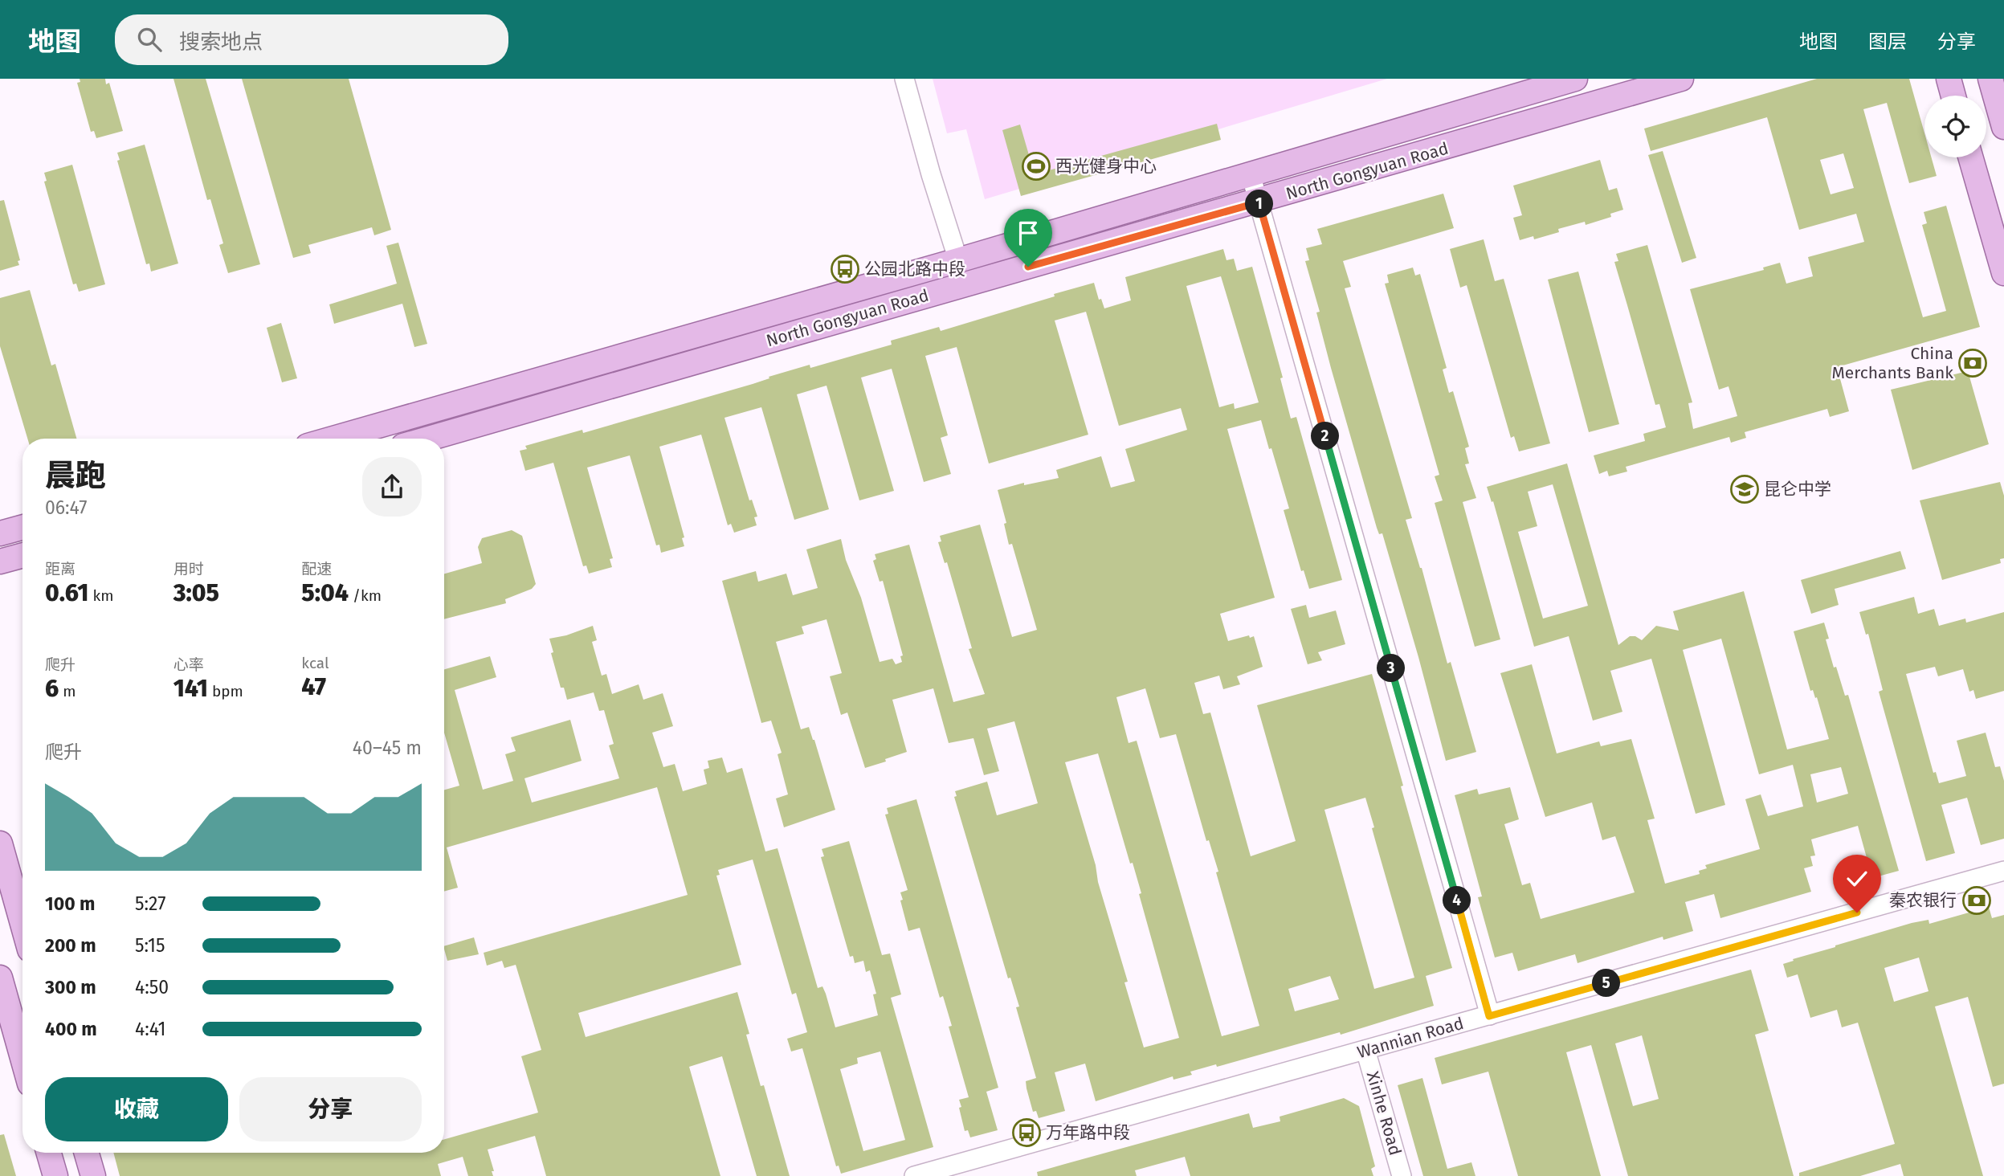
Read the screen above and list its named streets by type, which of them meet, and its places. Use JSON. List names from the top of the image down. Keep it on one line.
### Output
{"streets":{"main road":["North Gongyuan Road"],"street":["Wannian Road","Xinhe Road"]},"crossings":[["Wannian Road","Xinhe Road"]],"places":{"sports":["西光健身中心"],"bus stop":["公园北路中段","万年路中段"],"bank":["China Merchants Bank","秦农银行"],"school or university":["昆仑中学"]},"page":{"header":"地图","search":"搜索地点","nav":["地图","图层","分享"],"pins":["1","2","3","4","5"],"heading":["晨跑","06:47"],"stats":[["距离","0.61 km"],["用时","3:05"],["配速","5:04 /km"],["爬升","6 m"],["心率","141 bpm"],["kcal","47"]],"chart":["爬升","40–45 m"],"list":[{"name":"100 m","note":"5:27"},{"name":"200 m","note":"5:15"},{"name":"300 m","note":"4:50"},{"name":"400 m","note":"4:41"}],"buttons":["收藏","分享"]}}
